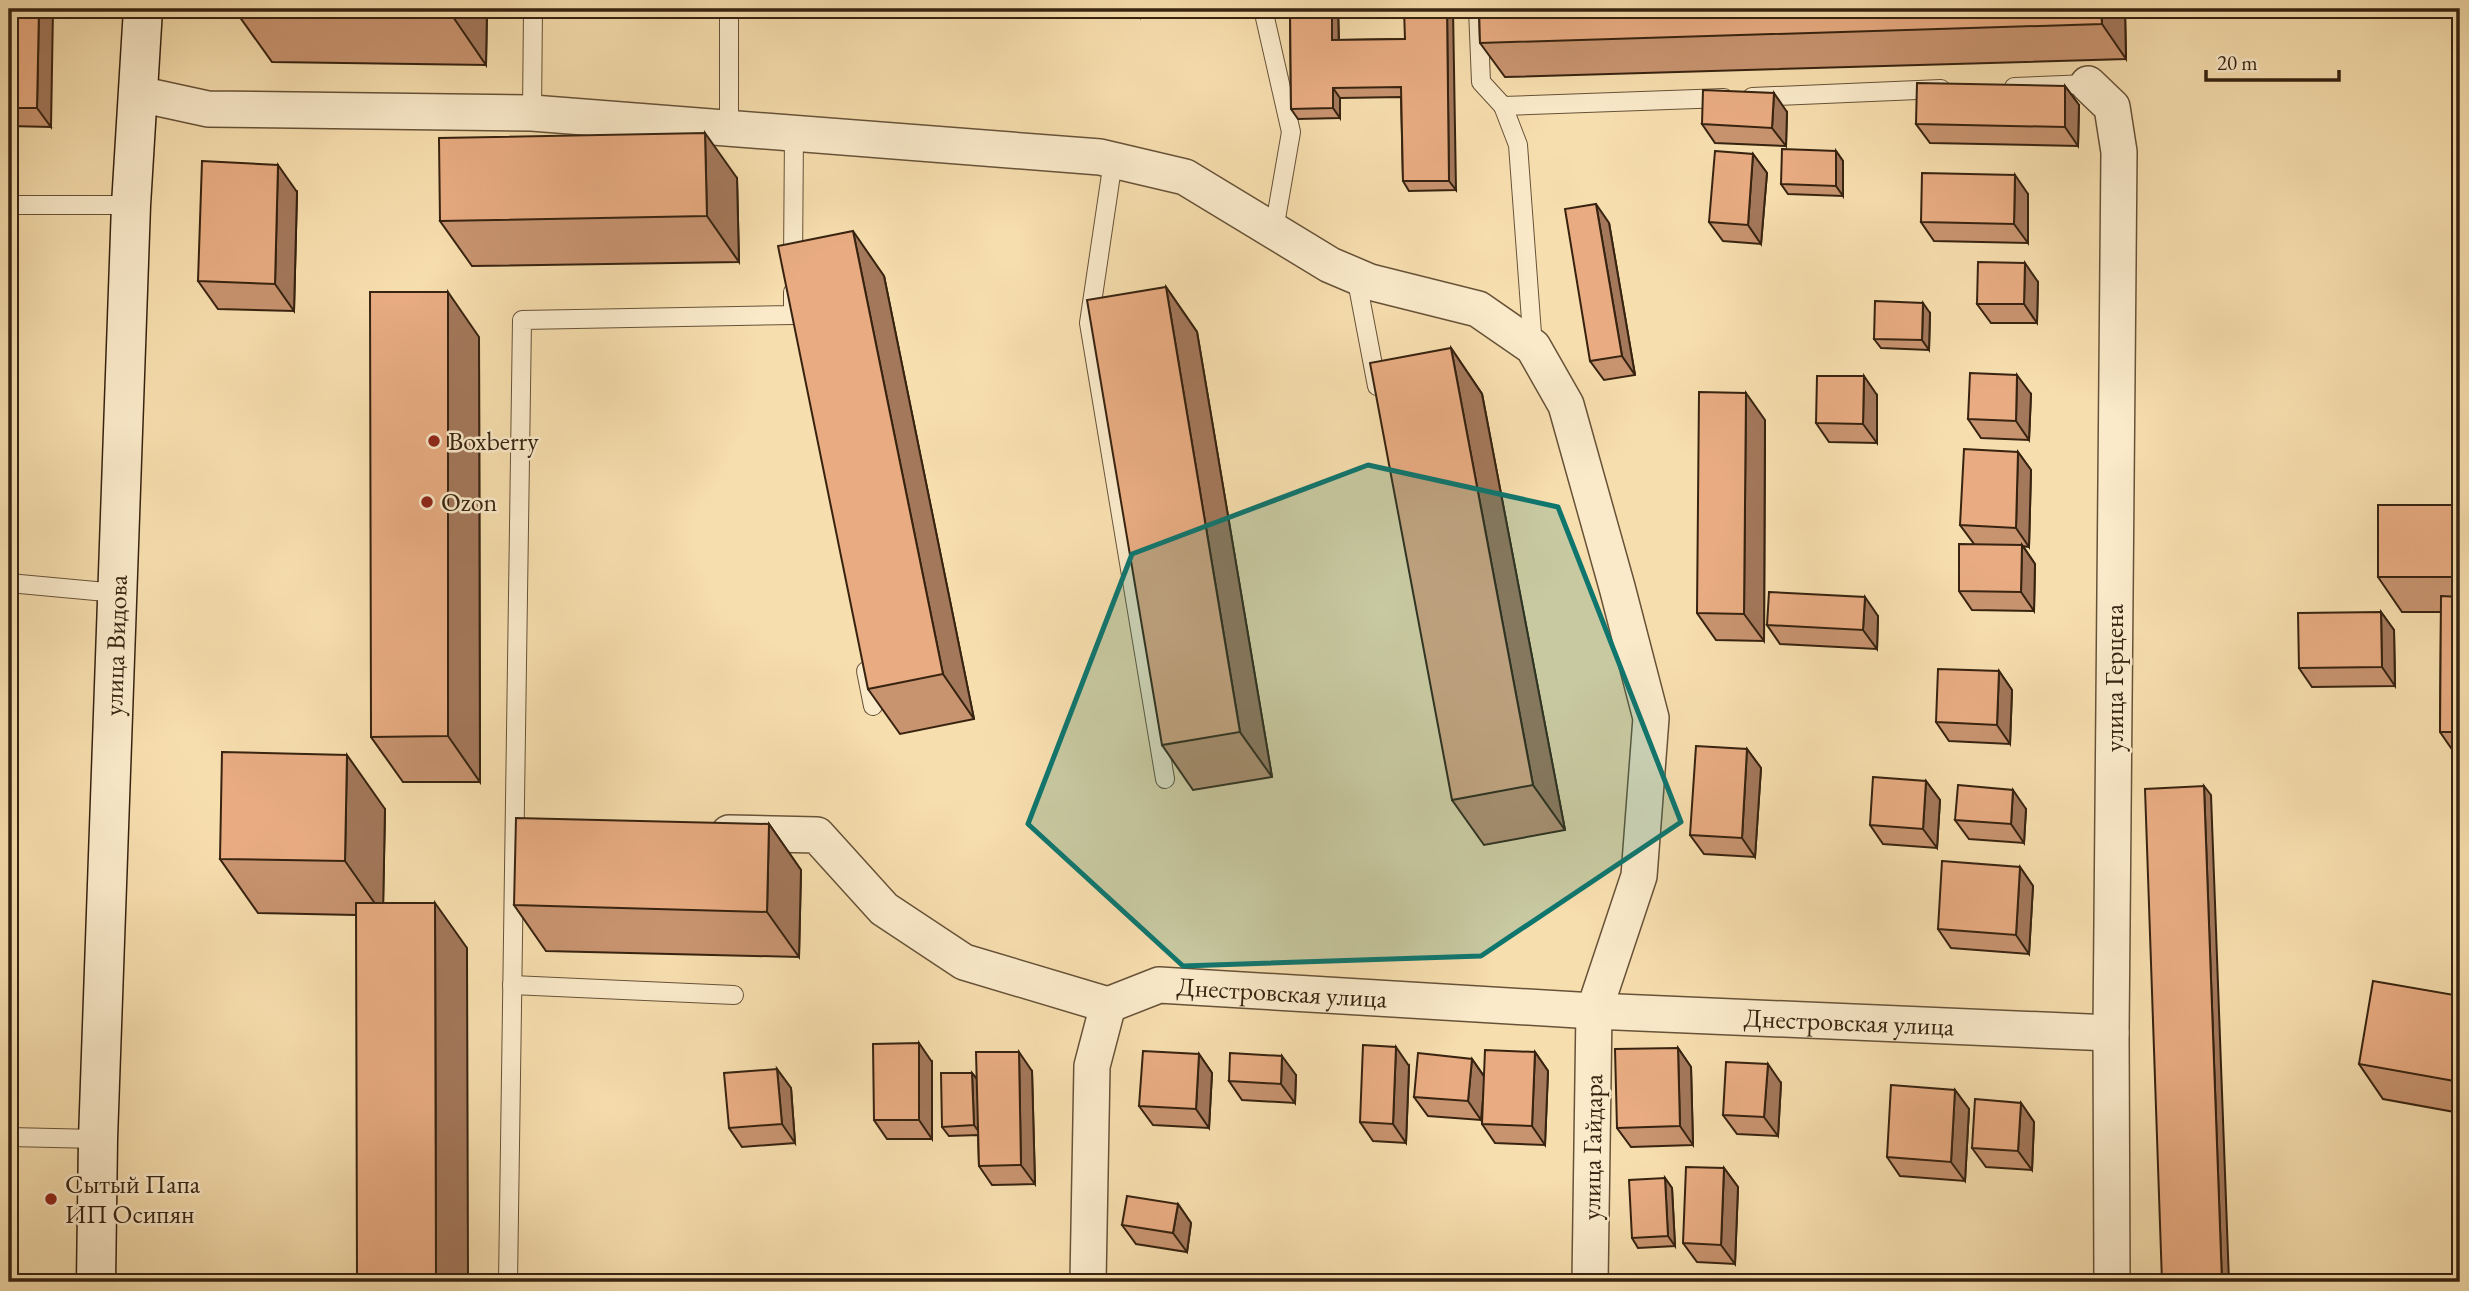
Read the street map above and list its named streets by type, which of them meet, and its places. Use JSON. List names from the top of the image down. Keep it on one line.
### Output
{"streets":{"street":["улица Видова","улица Герцена","Днестровская улица","улица Гайдара"]},"crossings":[["улица Герцена","Днестровская улица"],["Днестровская улица","улица Гайдара"]],"places":["Boxberry","Ozon","Сытый Папа ИП Осипян"],"scale_bar":"20 m"}
